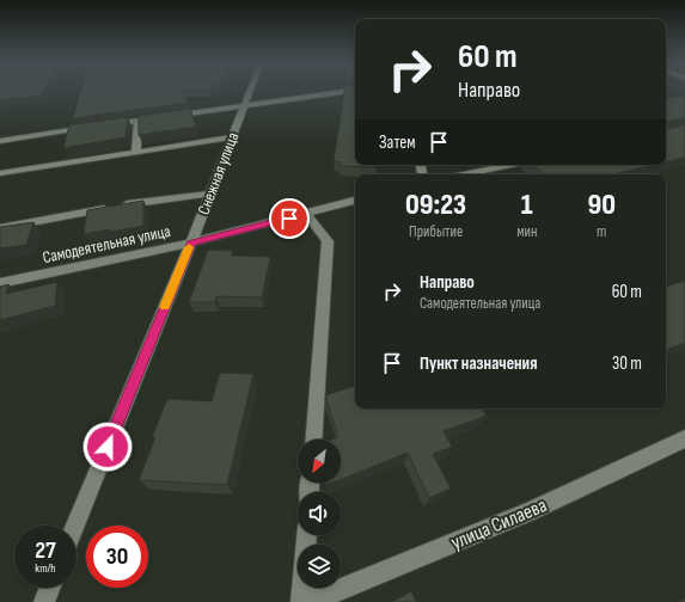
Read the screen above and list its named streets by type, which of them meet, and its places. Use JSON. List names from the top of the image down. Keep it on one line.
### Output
{"streets":{"street":["Снежная улица","Самодеятельная улица","улица Силаева"]},"crossings":[["Снежная улица","Самодеятельная улица"]],"north":"bottom left","page":{"turn":["60 m","Направо"],"then":"Затем","eta":["09:23","Прибытие","1","мин","90","m"],"list":[{"name":"Направо","note":"Самодеятельная улица","value":"60 m"},{"name":"Пункт назначения","value":"30 m"}],"speed":"27 km/h","limit":"30"}}
